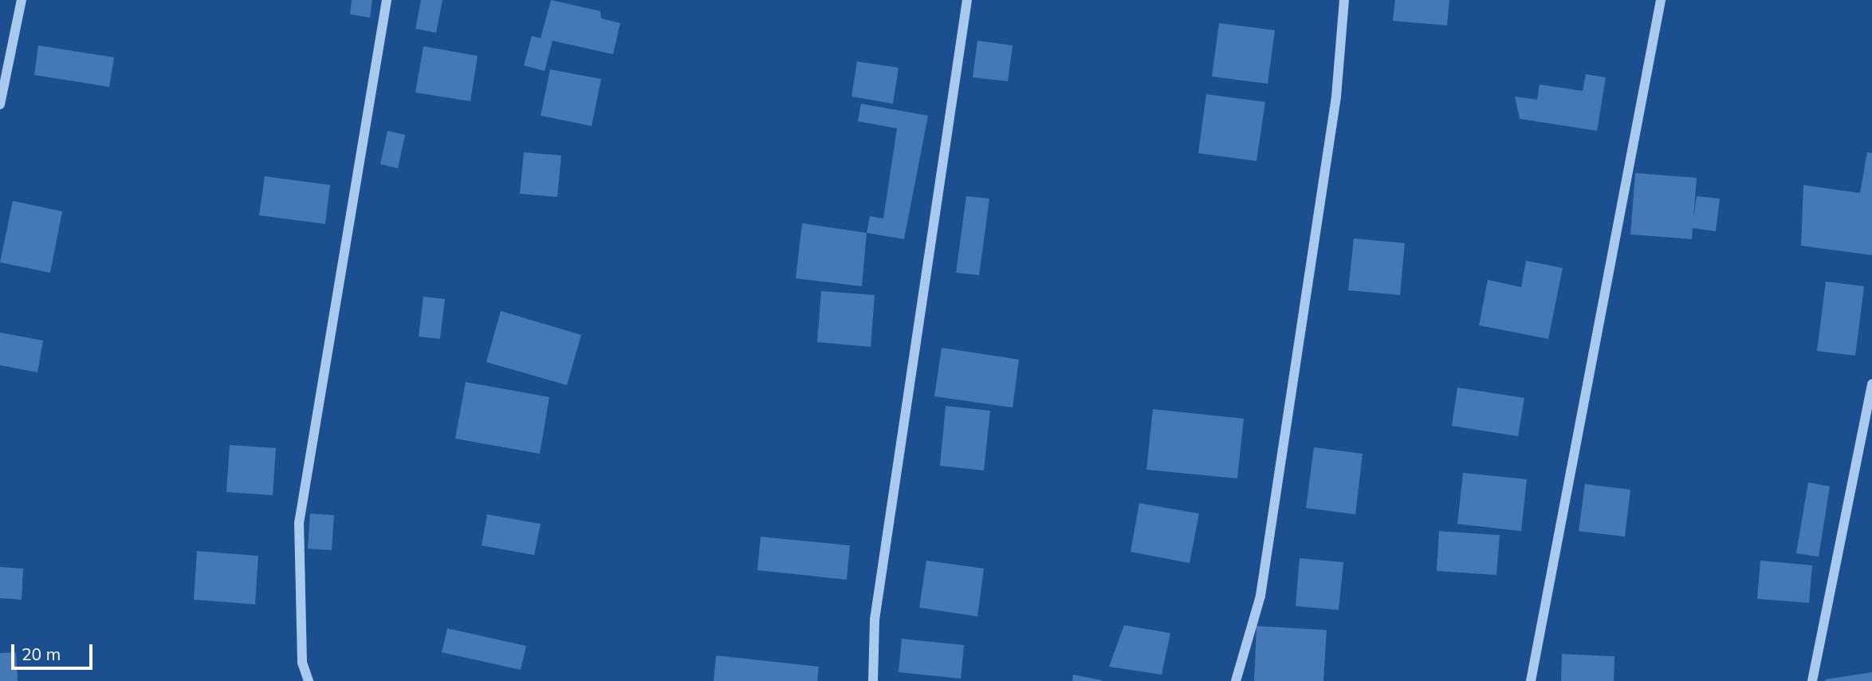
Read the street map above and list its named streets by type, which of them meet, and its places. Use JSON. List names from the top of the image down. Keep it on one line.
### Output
{"scale_bar":"20 m"}
